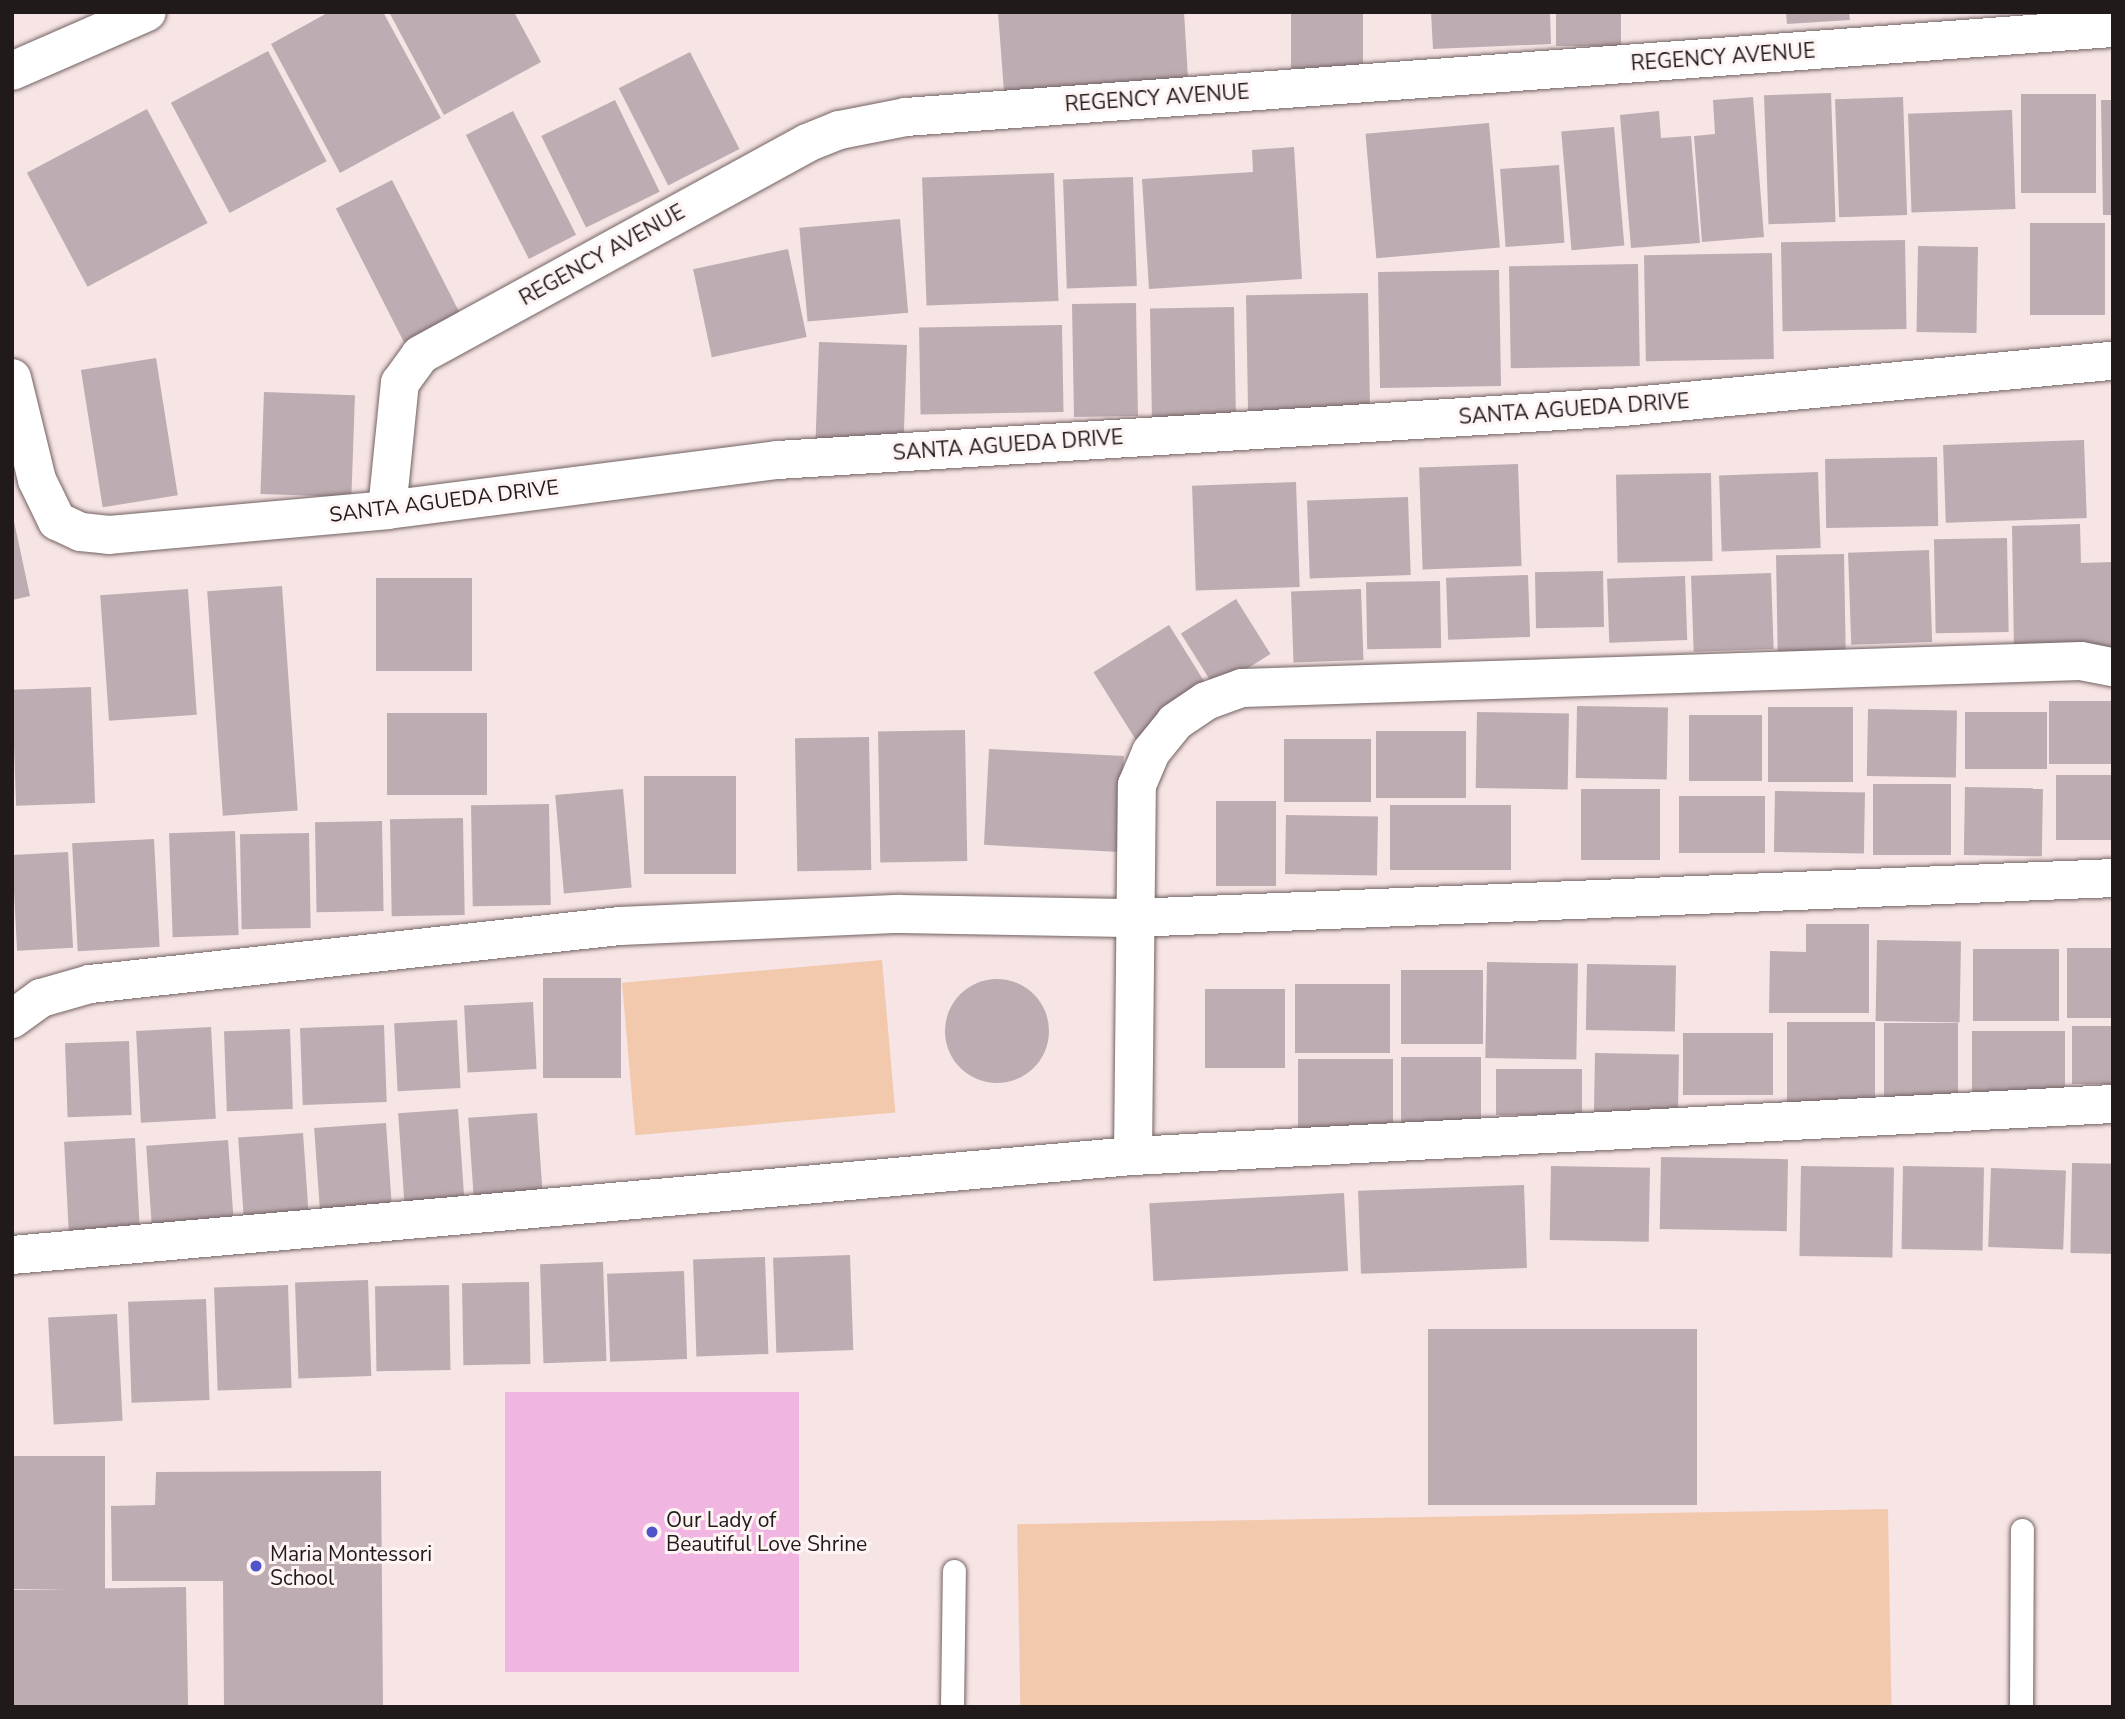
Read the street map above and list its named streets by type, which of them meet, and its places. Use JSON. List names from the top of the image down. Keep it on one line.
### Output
{"streets":{"street":["REGENCY AVENUE","SANTA AGUEDA DRIVE"]},"crossings":[["REGENCY AVENUE","SANTA AGUEDA DRIVE"]],"places":["Our Lady of Beautiful Love Shrine","Maria Montessori School"]}
